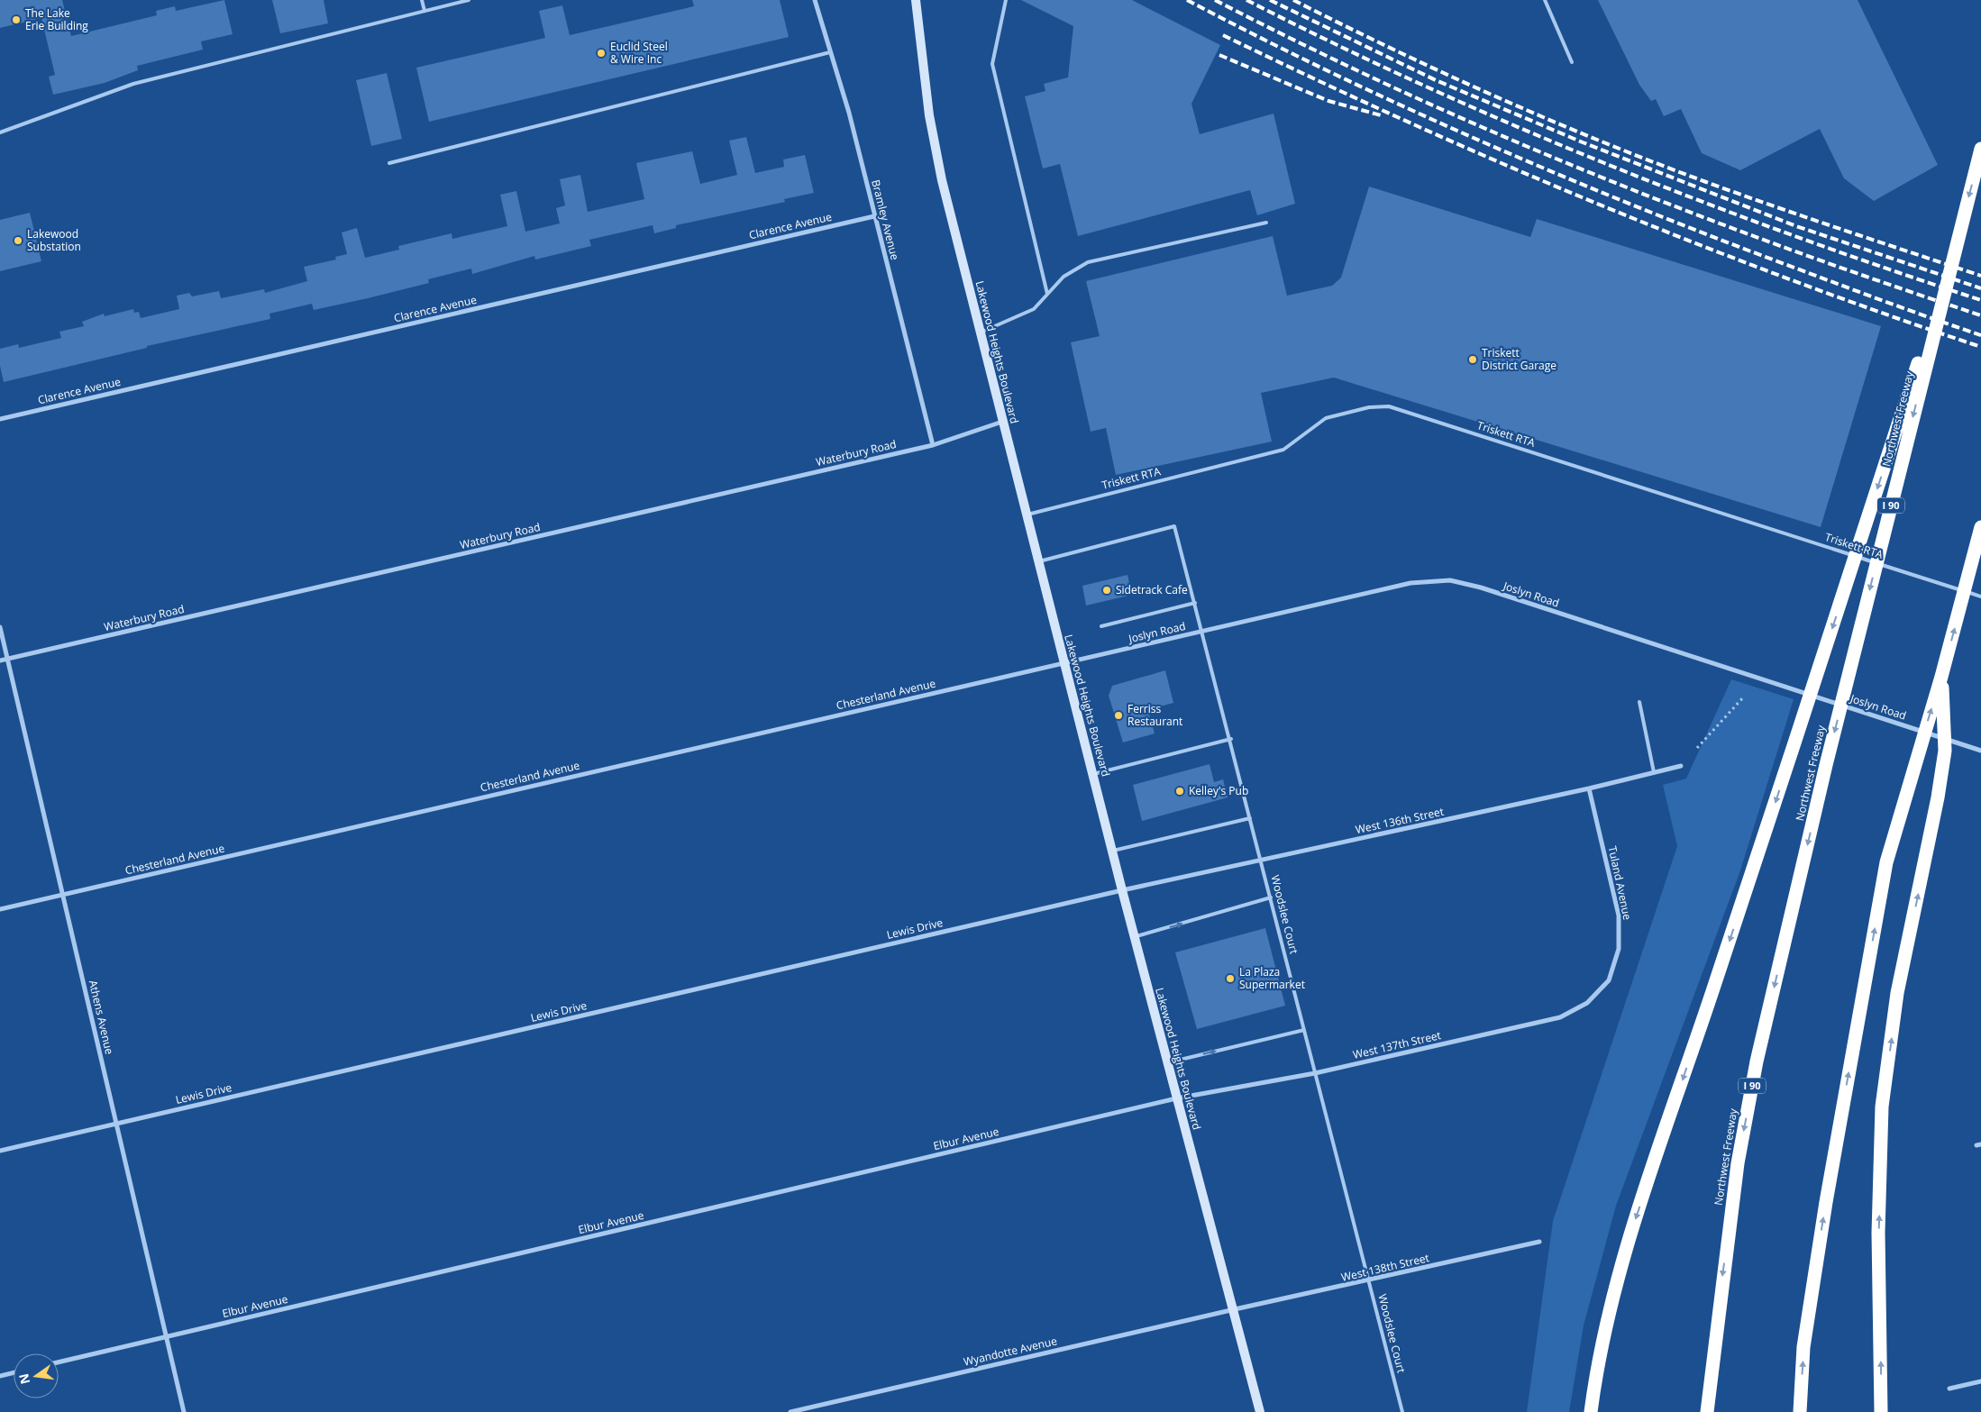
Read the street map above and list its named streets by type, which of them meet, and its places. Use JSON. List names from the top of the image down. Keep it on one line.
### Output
{"streets":{"highway":["Northwest Freeway","I 90"],"main road":["Lakewood Heights Boulevard"],"street":["Bramley Avenue","Clarence Avenue","Waterbury Road","Joslyn Road","Chesterland Avenue","West 136th Street","Tuland Avenue","Lewis Drive","Athens Avenue","West 137th Street","Elbur Avenue","West 138th Street","Wyandotte Avenue"],"lane":["Triskett RTA","Woodslee Court"]},"crossings":[["Bramley Avenue","Clarence Avenue"],["Bramley Avenue","Waterbury Road"],["Lakewood Heights Boulevard","Triskett RTA"],["Lakewood Heights Boulevard","Waterbury Road"],["Lakewood Heights Boulevard","Joslyn Road"],["Lakewood Heights Boulevard","Chesterland Avenue"],["Lakewood Heights Boulevard","West 136th Street"],["Lakewood Heights Boulevard","Woodslee Court"],["Lakewood Heights Boulevard","Lewis Drive"],["Lakewood Heights Boulevard","West 137th Street"],["Lakewood Heights Boulevard","Elbur Avenue"],["Lakewood Heights Boulevard","West 138th Street"],["Lakewood Heights Boulevard","Wyandotte Avenue"],["Waterbury Road","Athens Avenue"],["Joslyn Road","Chesterland Avenue"],["Joslyn Road","Woodslee Court"],["Chesterland Avenue","Athens Avenue"],["West 136th Street","Tuland Avenue"],["West 136th Street","Woodslee Court"],["West 136th Street","Lewis Drive"],["Tuland Avenue","West 137th Street"],["Woodslee Court","West 137th Street"],["Woodslee Court","West 138th Street"],["Lewis Drive","Athens Avenue"],["Athens Avenue","Elbur Avenue"],["West 137th Street","Elbur Avenue"],["West 138th Street","Wyandotte Avenue"]],"places":["The Lake Erie Building","Euclid Steel & Wire Inc","Lakewood Substation","Triskett District Garage","Sidetrack Cafe","Ferriss Restaurant","Kelley's Pub","La Plaza Supermarket"],"north":"left"}
